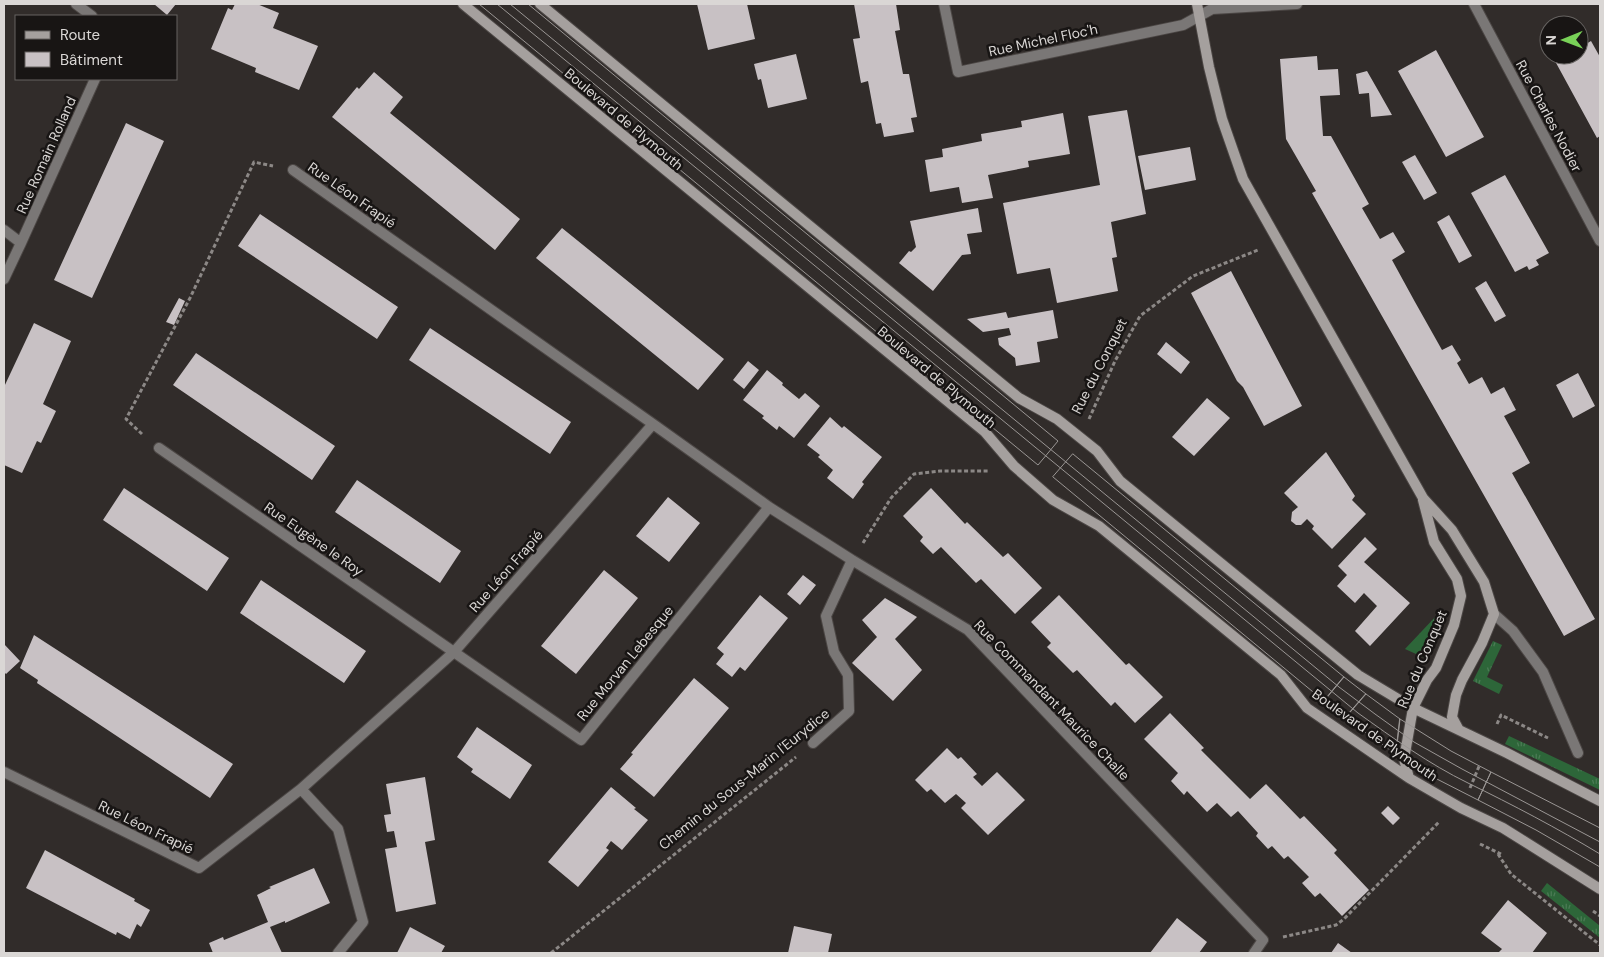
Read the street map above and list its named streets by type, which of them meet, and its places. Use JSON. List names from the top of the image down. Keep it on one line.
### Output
{"streets":{"main road":["Boulevard de Plymouth","Rue du Conquet"],"street":["Rue Michel Floc'h","Rue Charles Nodier","Rue Romain Rolland","Rue Léon Frapié","Rue Eugène le Roy","Rue Morvan Lebesque","Rue Commandant Maurice Challe","Chemin du Sous-Marin l'Eurydice"]},"crossings":[["Boulevard de Plymouth","Rue du Conquet"],["Rue Léon Frapié","Rue Eugène le Roy"],["Rue Léon Frapié","Rue Morvan Lebesque"],["Rue Léon Frapié","Rue Commandant Maurice Challe"],["Rue Eugène le Roy","Rue Morvan Lebesque"],["Rue Morvan Lebesque","Rue Commandant Maurice Challe"],["Rue Commandant Maurice Challe","Chemin du Sous-Marin l'Eurydice"]],"legend":["Route","Bâtiment"],"north":"left"}
